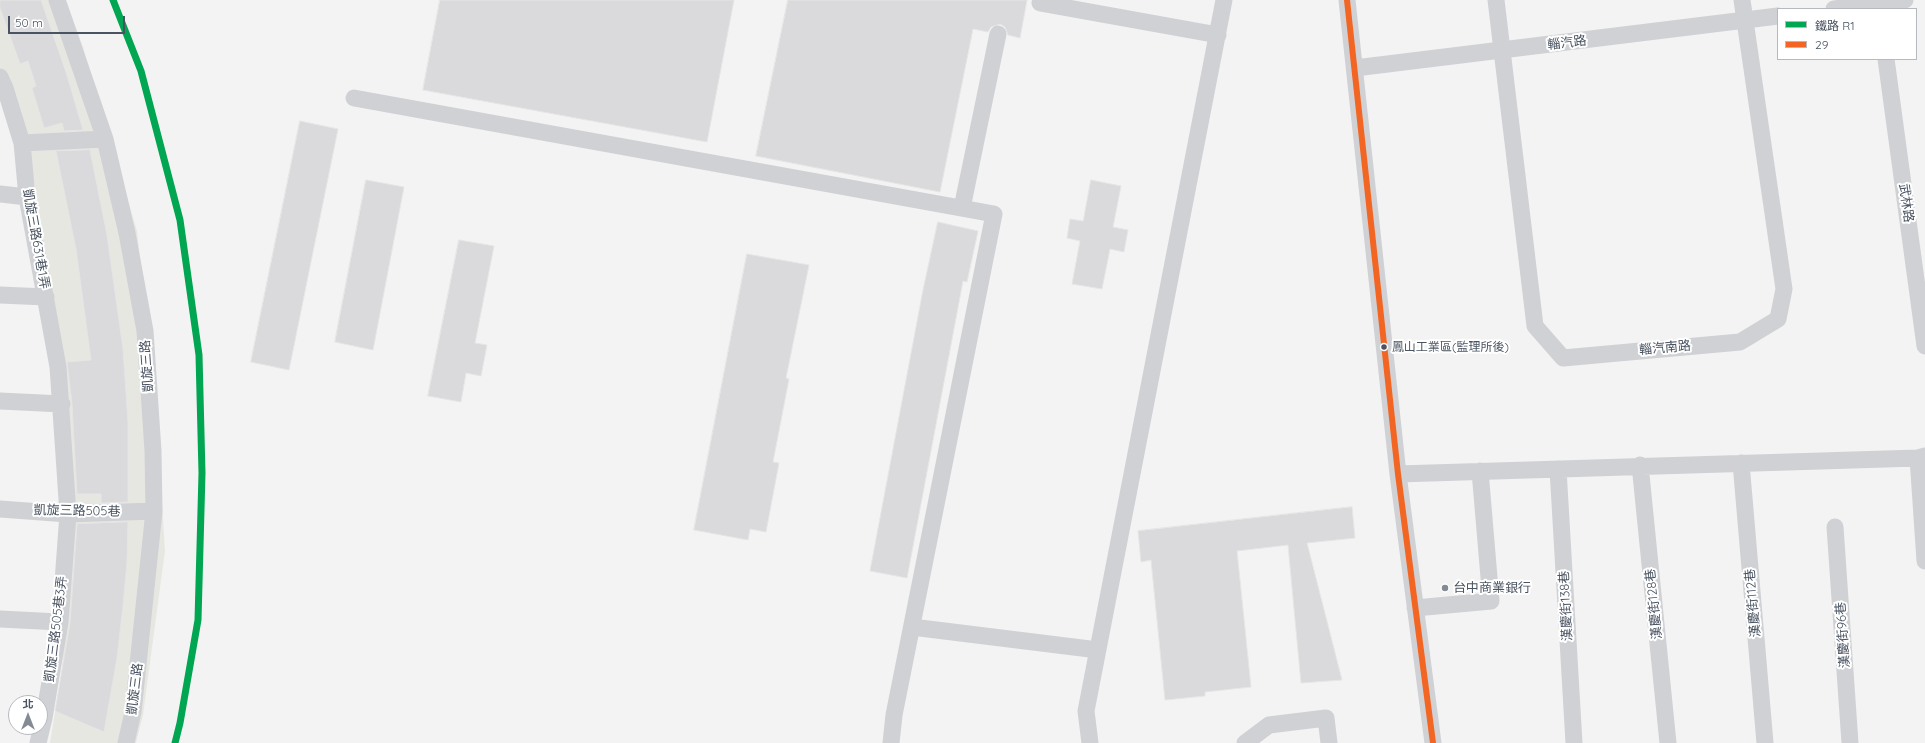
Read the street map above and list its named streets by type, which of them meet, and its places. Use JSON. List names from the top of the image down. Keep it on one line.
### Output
{"streets":{"street":["輜汽路","武林路","凱旋三路631巷1弄","輜汽南路","凱旋三路","凱旋三路505巷","漢慶街112巷","漢慶街128巷","漢慶街138巷","凱旋三路505巷3弄","漢慶街96巷"]},"crossings":[["輜汽路","輜汽南路"],["凱旋三路631巷1弄","凱旋三路505巷"],["凱旋三路631巷1弄","凱旋三路505巷3弄"],["凱旋三路","凱旋三路505巷"],["凱旋三路505巷","凱旋三路505巷3弄"]],"places":["鳳山工業區(監理所後)","台中商業銀行"],"lines":["rail line R1","transit line 29"],"legend":["鐵路 R1","29"],"scale_bar":"50 m","north":"top"}
